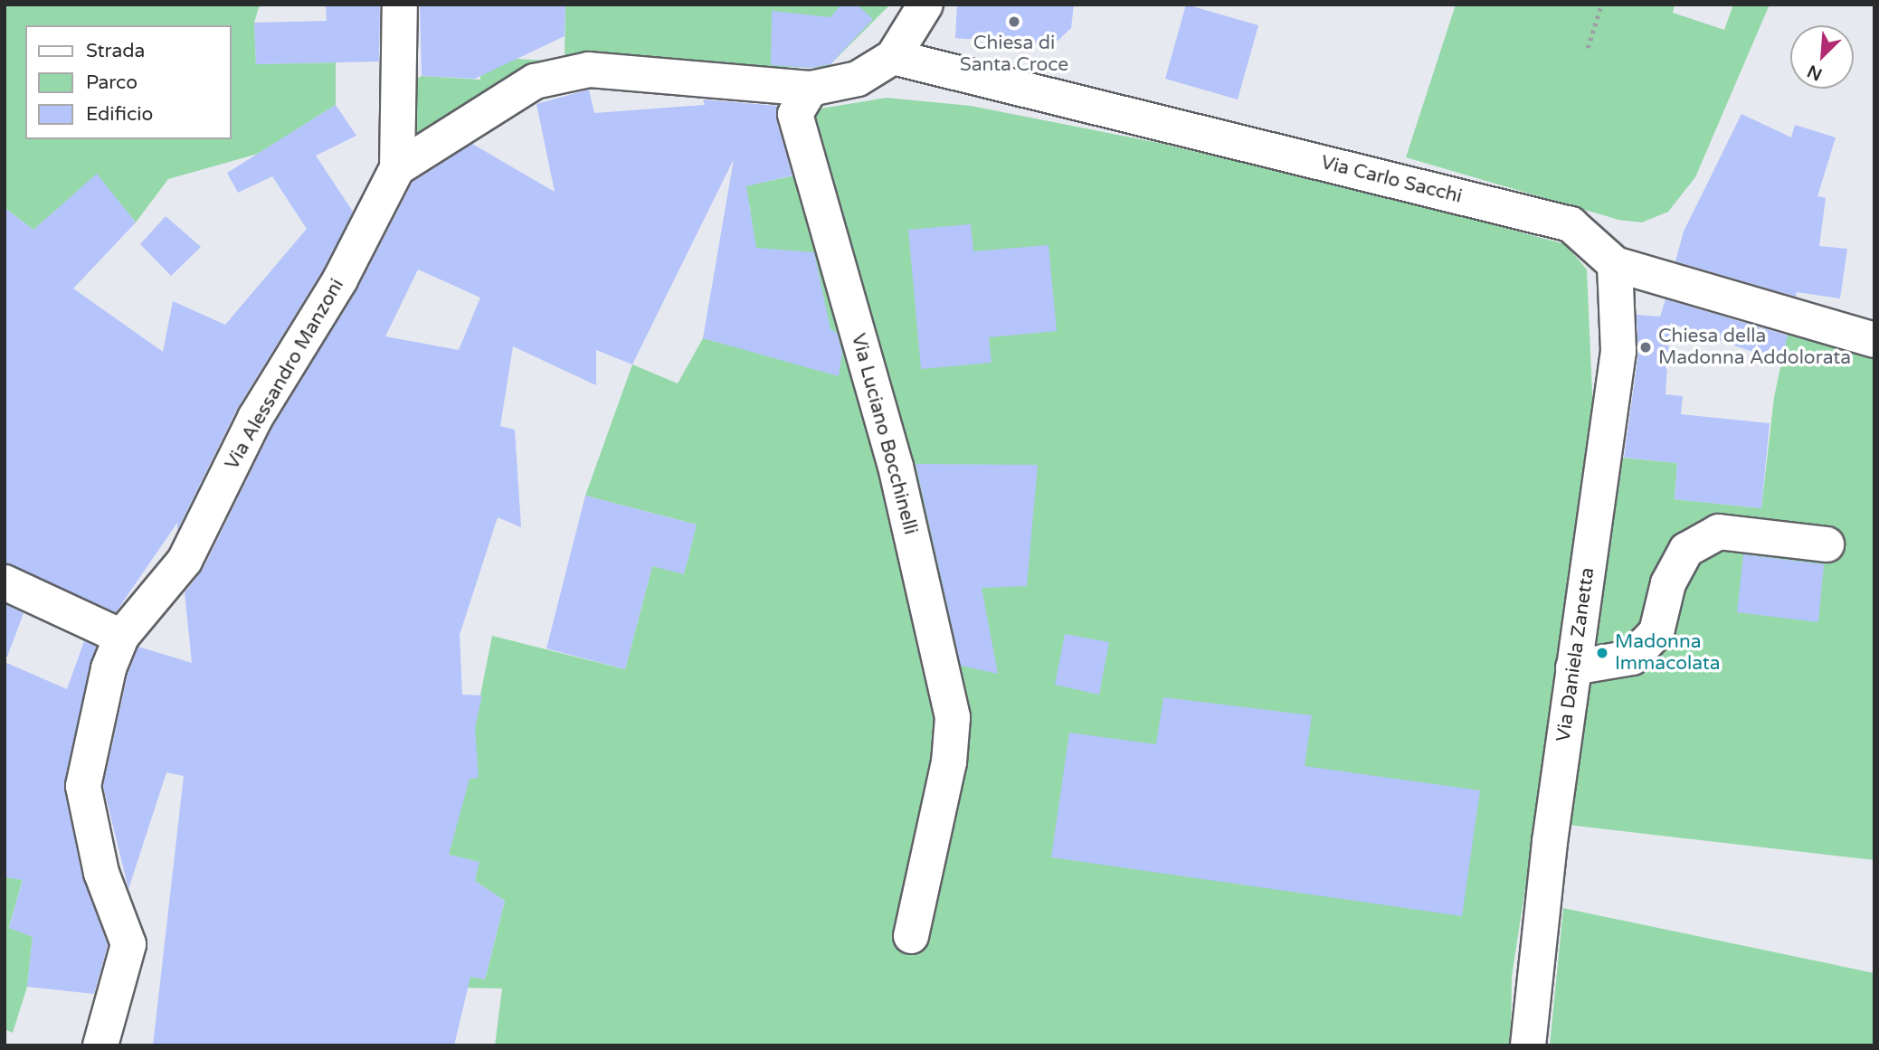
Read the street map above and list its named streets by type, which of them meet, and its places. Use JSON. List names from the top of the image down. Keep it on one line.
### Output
{"streets":{"street":["Via Carlo Sacchi","Via Alessandro Manzoni","Via Luciano Bocchinelli","Via Daniela Zanetta"]},"crossings":[["Via Carlo Sacchi","Via Daniela Zanetta"]],"places":["Chiesa di Santa Croce","Chiesa della Madonna Addolorata","Madonna Immacolata"],"legend":["Strada","Parco","Edificio"],"north":"bottom left"}
